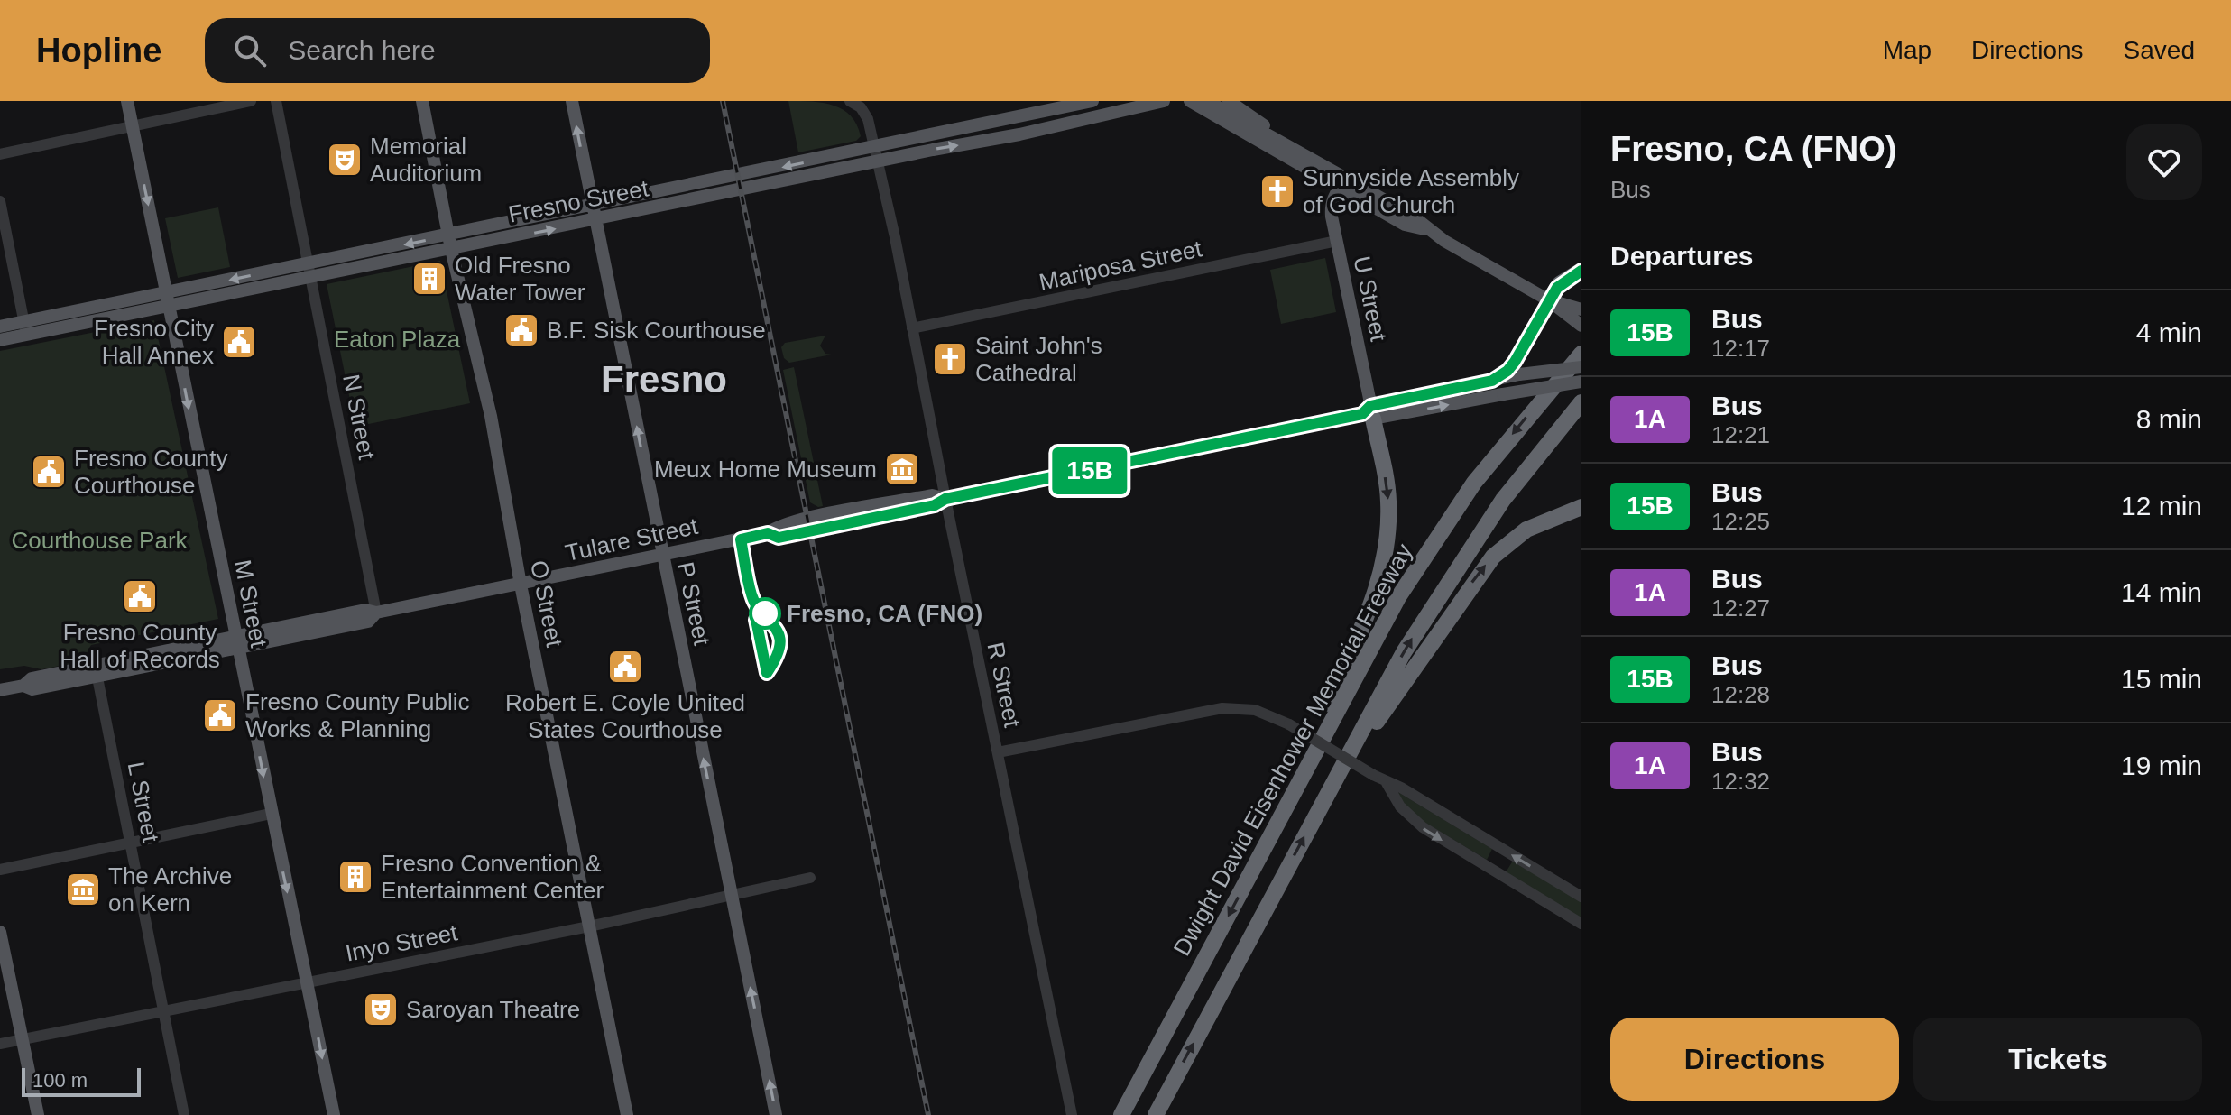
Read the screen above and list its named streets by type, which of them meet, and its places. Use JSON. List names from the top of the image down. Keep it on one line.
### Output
{"streets":{"highway":["Dwight David Eisenhower Memorial Freeway"],"main road":["Fresno Street","U Street","Tulare Street","M Street","O Street","P Street"],"street":["Mariposa Street","N Street","R Street","L Street","Inyo Street"]},"crossings":[["Fresno Street","N Street"],["Fresno Street","M Street"],["Fresno Street","O Street"],["Fresno Street","P Street"],["Fresno Street","R Street"],["Mariposa Street","U Street"],["Mariposa Street","R Street"],["U Street","Tulare Street"],["N Street","Tulare Street"],["Tulare Street","M Street"],["Tulare Street","O Street"],["Tulare Street","P Street"],["Tulare Street","R Street"],["Tulare Street","L Street"],["M Street","Inyo Street"],["O Street","Inyo Street"],["P Street","Inyo Street"],["L Street","Inyo Street"]],"one_way":["M Street","P Street"],"districts":["Fresno"],"parks":["Eaton Plaza","Courthouse Park"],"places":{"theatre":["Memorial Auditorium","Saroyan Theatre"],"church":["Sunnyside Assembly of God Church","Saint John's Cathedral"],"building":["Old Fresno Water Tower","Fresno Convention & Entertainment Center"],"public building":["B.F. Sisk Courthouse","Fresno City Hall Annex","Fresno County Courthouse","Fresno County Hall of Records","Robert E. Coyle United States Courthouse","Fresno County Public Works & Planning"],"museum":["Meux Home Museum","The Archive on Kern"],"other":["Fresno, CA (FNO)"]},"lines":["bus line 15B"],"scale_bar":"100 m","page":{"header":"Hopline","search":"Search here","nav":["Map","Directions","Saved"],"on_map":"15B","heading":[["Fresno, CA (FNO)","Bus"],"Departures"],"list":[{"mark":"15B","name":"Bus","note":"12:17","value":"4 min"},{"mark":"1A","name":"Bus","note":"12:21","value":"8 min"},{"mark":"15B","name":"Bus","note":"12:25","value":"12 min"},{"mark":"1A","name":"Bus","note":"12:27","value":"14 min"},{"mark":"15B","name":"Bus","note":"12:28","value":"15 min"},{"mark":"1A","name":"Bus","note":"12:32","value":"19 min"}],"buttons":["Directions","Tickets"],"scale":"100 m"}}
